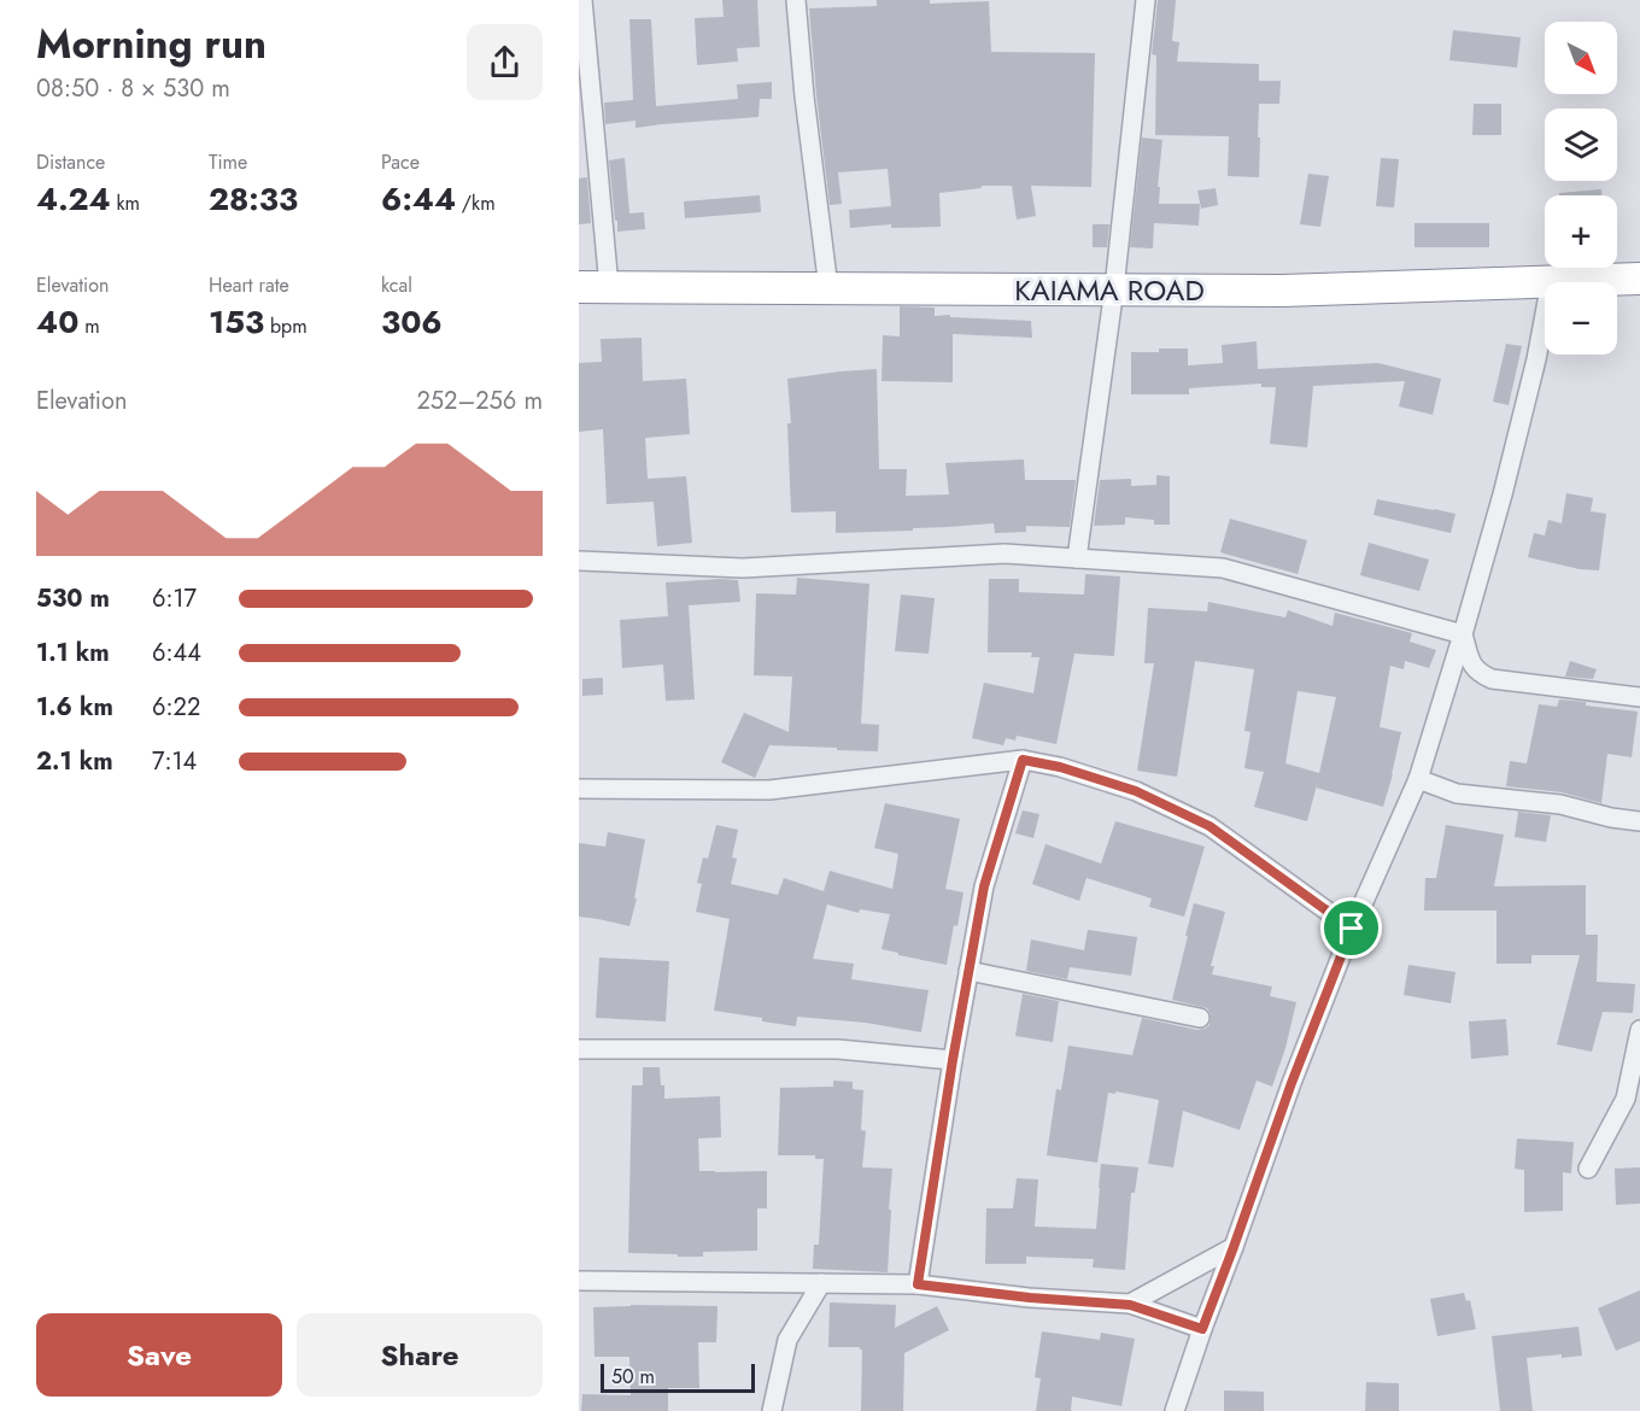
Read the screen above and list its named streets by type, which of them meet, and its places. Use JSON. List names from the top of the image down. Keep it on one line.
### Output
{"streets":{"highway":["KAIAMA ROAD"]},"scale_bar":"50 m","north":"bottom right","page":{"heading":["Morning run","08:50 · 8 × 530 m"],"map_buttons":["+","−"],"stats":[["Distance","4.24 km"],["Time","28:33"],["Pace","6:44 /km"],["Elevation","40 m"],["Heart rate","153 bpm"],["kcal","306"]],"chart":["Elevation","252–256 m"],"list":[{"name":"530 m","note":"6:17"},{"name":"1.1 km","note":"6:44"},{"name":"1.6 km","note":"6:22"},{"name":"2.1 km","note":"7:14"}],"buttons":["Save","Share"],"scale":"50 m"}}
